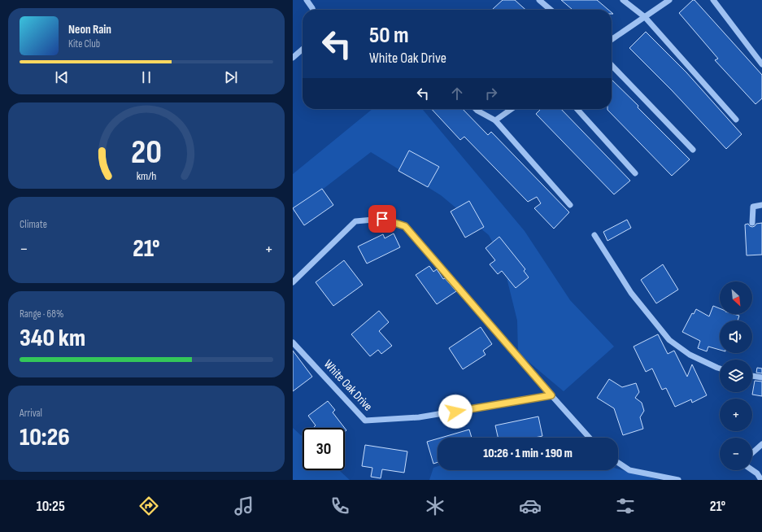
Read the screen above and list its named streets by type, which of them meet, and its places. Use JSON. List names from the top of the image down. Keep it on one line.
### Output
{"streets":{"street":["White Oak Drive"]},"north":"bottom right","page":{"turn":["50 m","White Oak Drive"],"song":["Neon Rain","Kite Club"],"tile":["Climate",["Range · 68%","340 km"],["Arrival","10:26"]],"heat":["−","21°","+"],"map_buttons":["+","−"],"limit":"30","trip":"10:26 · 1 min · 190 m","tabs":["10:25","21°"],"gauge":["20","km/h"]}}
